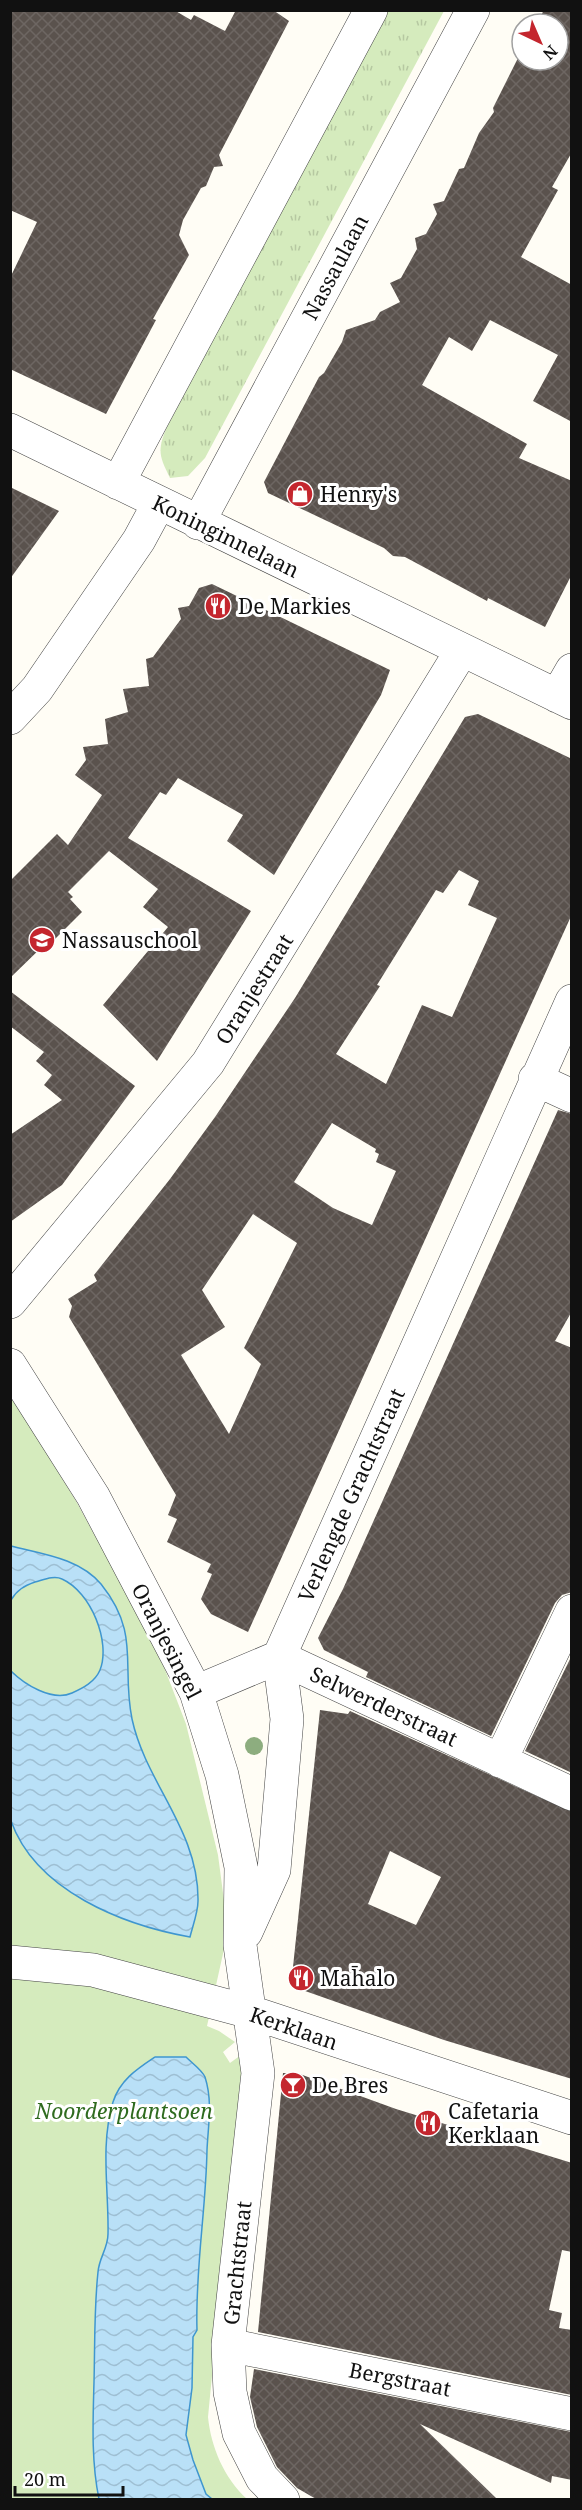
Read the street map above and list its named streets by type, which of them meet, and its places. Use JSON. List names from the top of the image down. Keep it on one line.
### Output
{"streets":{"street":["Nassaulaan","Koninginnelaan","Oranjestraat","Verlengde Grachtstraat","Oranjesingel","Selwerderstraat","Kerklaan","Grachtstraat","Bergstraat"]},"crossings":[["Nassaulaan","Koninginnelaan"],["Koninginnelaan","Oranjestraat"],["Verlengde Grachtstraat","Selwerderstraat"],["Kerklaan","Grachtstraat"],["Grachtstraat","Bergstraat"]],"parks":["Noorderplantsoen"],"places":{"shop":["Henry's"],"restaurant":["De Markies","Mah̄alo","Cafetaria Kerklaan"],"school or university":["Nassauschool"],"bar":["De Bres"]},"scale_bar":"20 m","north":"bottom right"}
